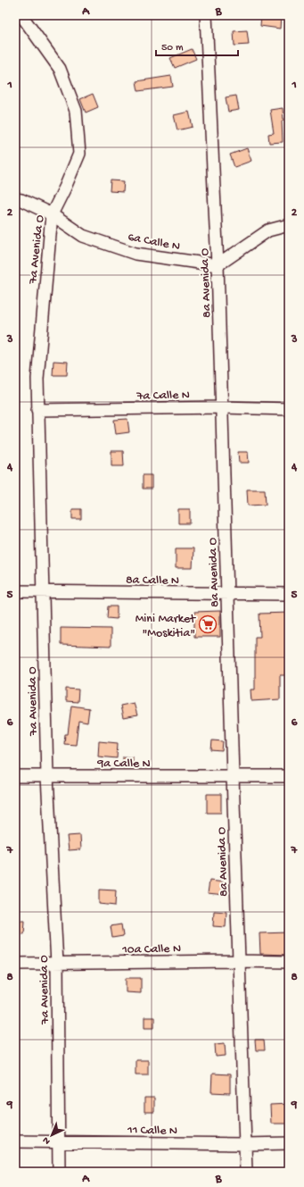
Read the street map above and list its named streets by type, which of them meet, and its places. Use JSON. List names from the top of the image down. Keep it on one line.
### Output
{"streets":{"street":["6a Calle N","7a Avenida O","8a Avenida O","7a Calle N","8a Calle N","9a Calle N","10a Calle N","11 Calle N"]},"crossings":[["6a Calle N","7a Avenida O"],["6a Calle N","8a Avenida O"],["7a Avenida O","7a Calle N"],["7a Avenida O","8a Calle N"],["7a Avenida O","9a Calle N"],["7a Avenida O","10a Calle N"],["7a Avenida O","11 Calle N"],["8a Avenida O","7a Calle N"],["8a Avenida O","8a Calle N"],["8a Avenida O","9a Calle N"],["8a Avenida O","10a Calle N"],["8a Avenida O","11 Calle N"]],"places":{"supermarket":["Mini Market \"Moskitia\""]},"scale_bar":"50 m","north":"bottom left","grid":{"columns":["A","B"],"rows":["1","2","3","4","5","6","7","8","9"]}}
